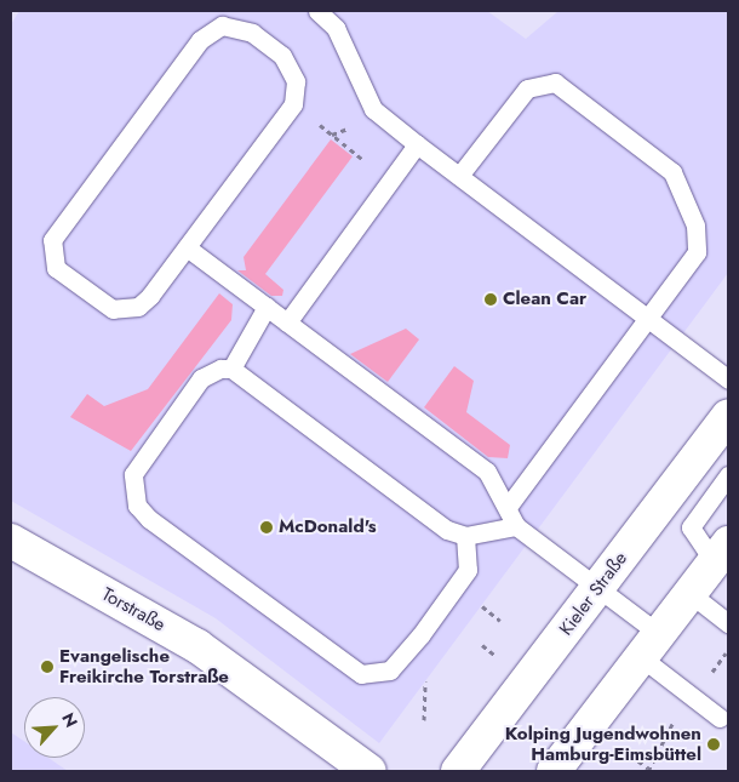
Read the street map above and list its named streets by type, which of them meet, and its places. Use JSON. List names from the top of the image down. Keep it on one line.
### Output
{"streets":{"main road":["Kieler Straße","Torstraße"]},"places":["Clean Car","McDonald's","Evangelische Freikirche Torstraße","Kolping Jugendwohnen Hamburg-Eimsbüttel"],"north":"top right"}
